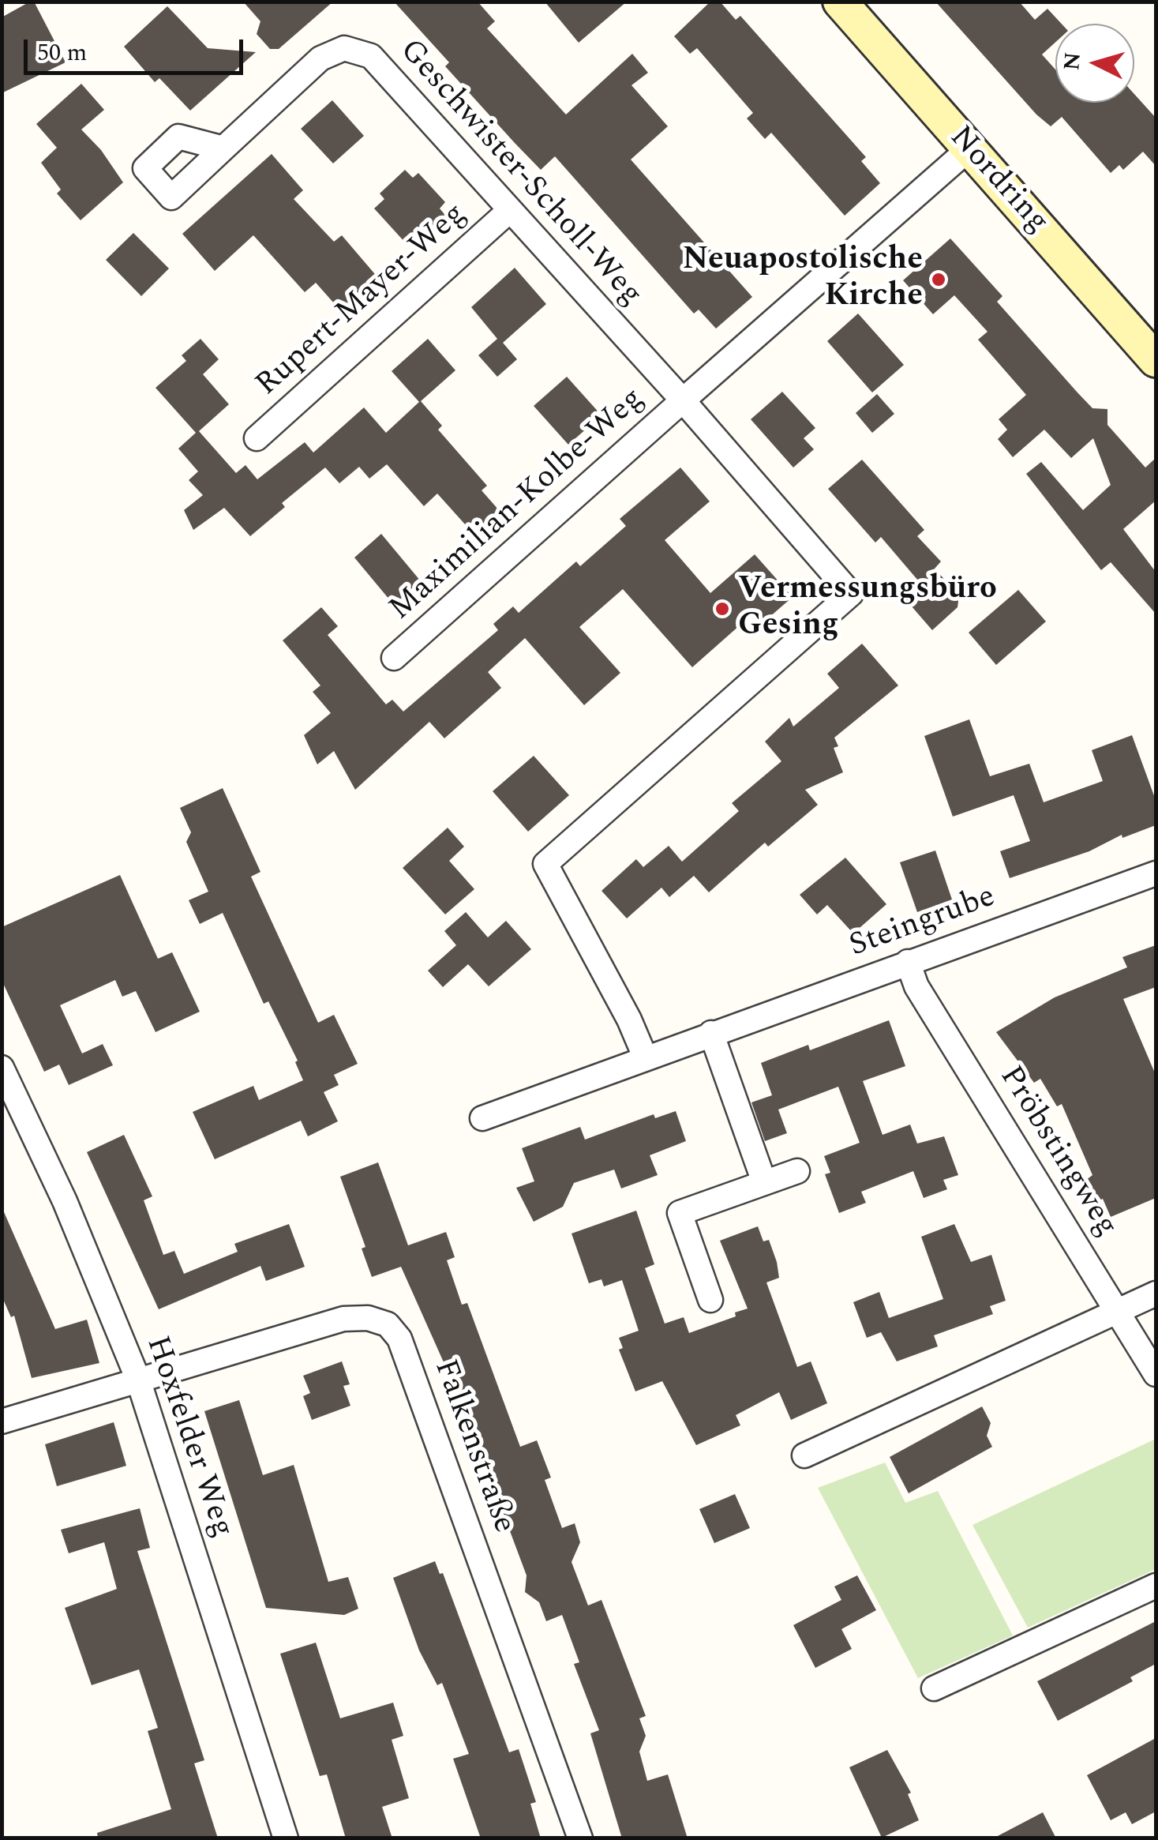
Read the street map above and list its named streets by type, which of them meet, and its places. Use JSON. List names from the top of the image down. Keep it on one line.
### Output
{"streets":{"main road":["Nordring"],"street":["Geschwister-Scholl-Weg","Rupert-Mayer-Weg","Maximilian-Kolbe-Weg","Steingrube","Pröbstingweg","Hoxfelder Weg","Falkenstraße"]},"crossings":[["Geschwister-Scholl-Weg","Rupert-Mayer-Weg"],["Geschwister-Scholl-Weg","Maximilian-Kolbe-Weg"],["Geschwister-Scholl-Weg","Steingrube"],["Nordring","Maximilian-Kolbe-Weg"],["Steingrube","Pröbstingweg"],["Hoxfelder Weg","Falkenstraße"]],"places":["Neuapostolische Kirche","Vermessungsbüro Gesing"],"scale_bar":"50 m","north":"left"}
